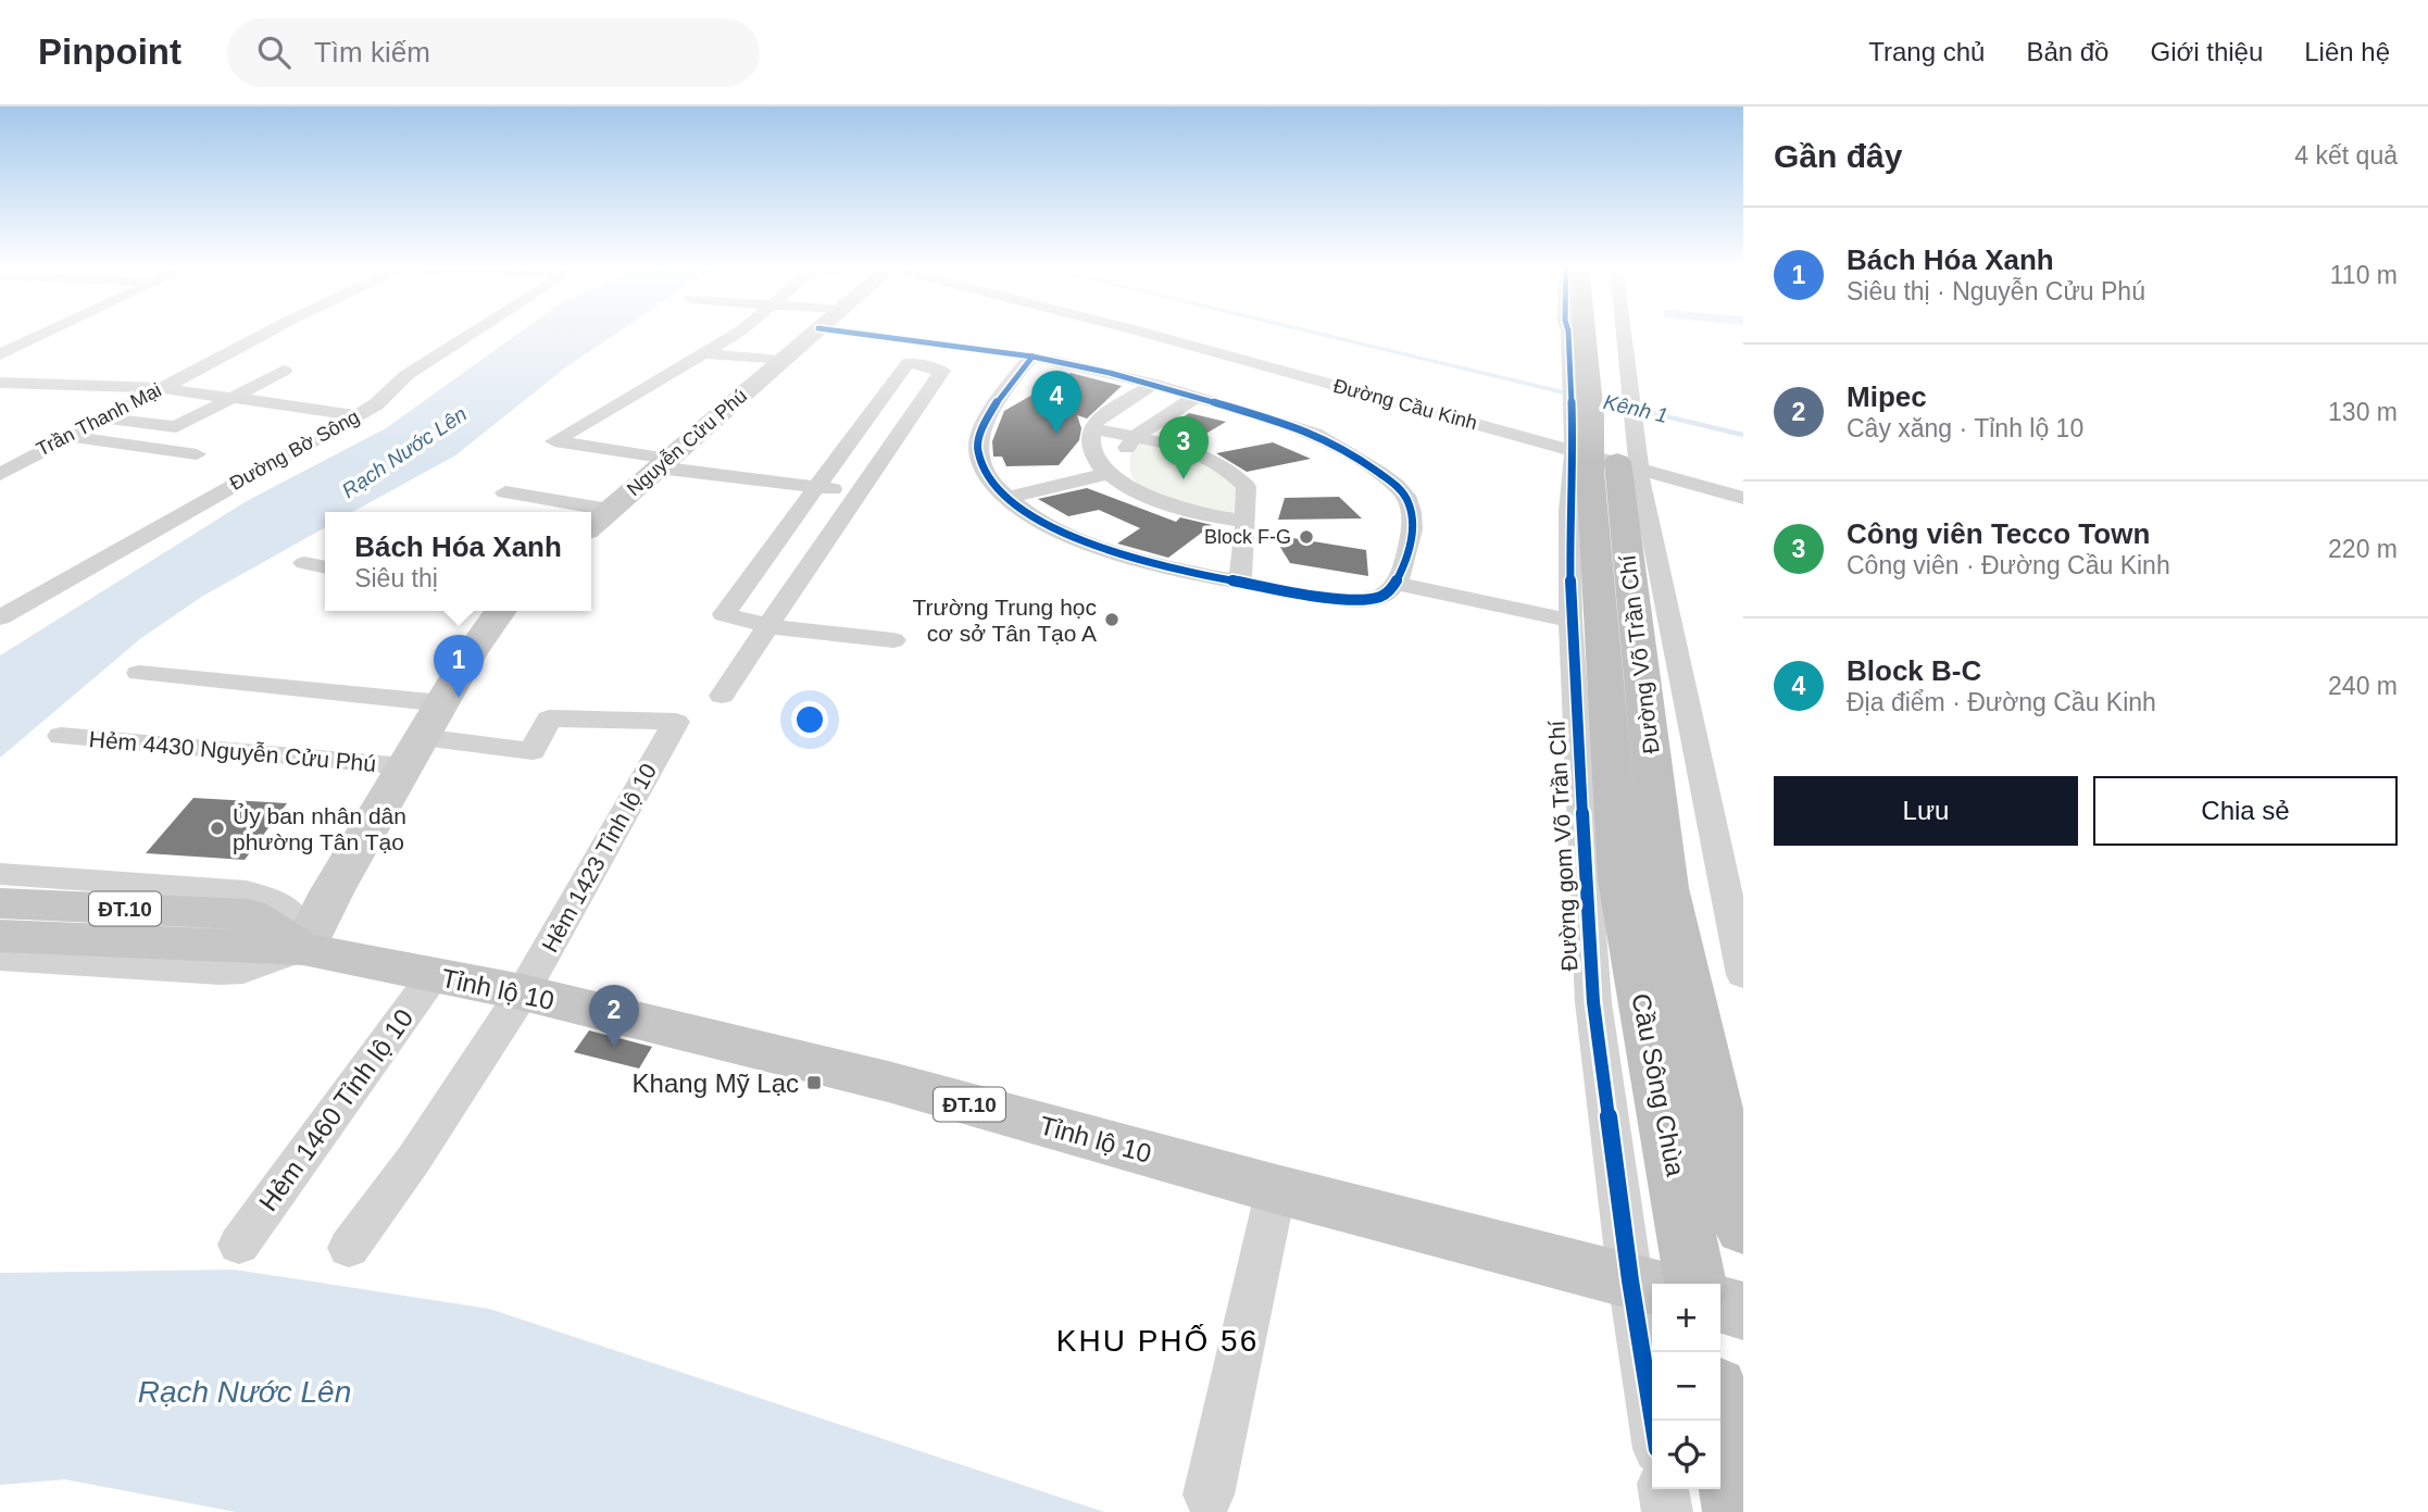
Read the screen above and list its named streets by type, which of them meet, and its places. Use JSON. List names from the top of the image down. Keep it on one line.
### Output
{"streets":{"highway":["Đường Võ Trần Chí","Cầu Sông Chùa"],"main road":["Nguyễn Cửu Phú","ĐT.10","Tỉnh lộ 10"],"street":["Đường Cầu Kinh","Trần Thanh Mại","Đường Bờ Sông","Hẻm 4430 Nguyễn Cửu Phú","Đường gom Võ Trần Chí","Hẻm 1423 Tỉnh lộ 10","Hẻm 1460 Tỉnh lộ 10"]},"crossings":[["Đường Cầu Kinh","Đường Võ Trần Chí"],["Đường Cầu Kinh","Đường gom Võ Trần Chí"],["Đường Võ Trần Chí","Đường gom Võ Trần Chí"],["Đường Võ Trần Chí","Cầu Sông Chùa"],["Hẻm 4430 Nguyễn Cửu Phú","Hẻm 1423 Tỉnh lộ 10"],["Đường gom Võ Trần Chí","Tỉnh lộ 10"],["Hẻm 1423 Tỉnh lộ 10","Tỉnh lộ 10"],["ĐT.10","Tỉnh lộ 10"],["Tỉnh lộ 10","Hẻm 1460 Tỉnh lộ 10"]],"districts":["KHU PHỐ 56"],"water":["Kênh 1","Rạch Nước Lên"],"places":{"other":["Block F-G","Trường Trung học cơ sở Tân Tạo A","Ủy ban nhân dân phường Tân Tạo"],"transit":["Khang Mỹ Lạc"]},"page":{"header":"Pinpoint","search":"Tìm kiếm","nav":["Trang chủ","Bản đồ","Giới thiệu","Liên hệ"],"heading":["Gần đây","4 kết quả"],"list":[{"mark":"1","name":"Bách Hóa Xanh","note":"Siêu thị · Nguyễn Cửu Phú","value":"110 m"},{"mark":"2","name":"Mipec","note":"Cây xăng · Tỉnh lộ 10","value":"130 m"},{"mark":"3","name":"Công viên Tecco Town","note":"Công viên · Đường Cầu Kinh","value":"220 m"},{"mark":"4","name":"Block B-C","note":"Địa điểm · Đường Cầu Kinh","value":"240 m"}],"pins":["4","3","1","2"],"popup":["Bách Hóa Xanh","Siêu thị"],"buttons":["Lưu","Chia sẻ"],"map_buttons":["+","−"]}}
